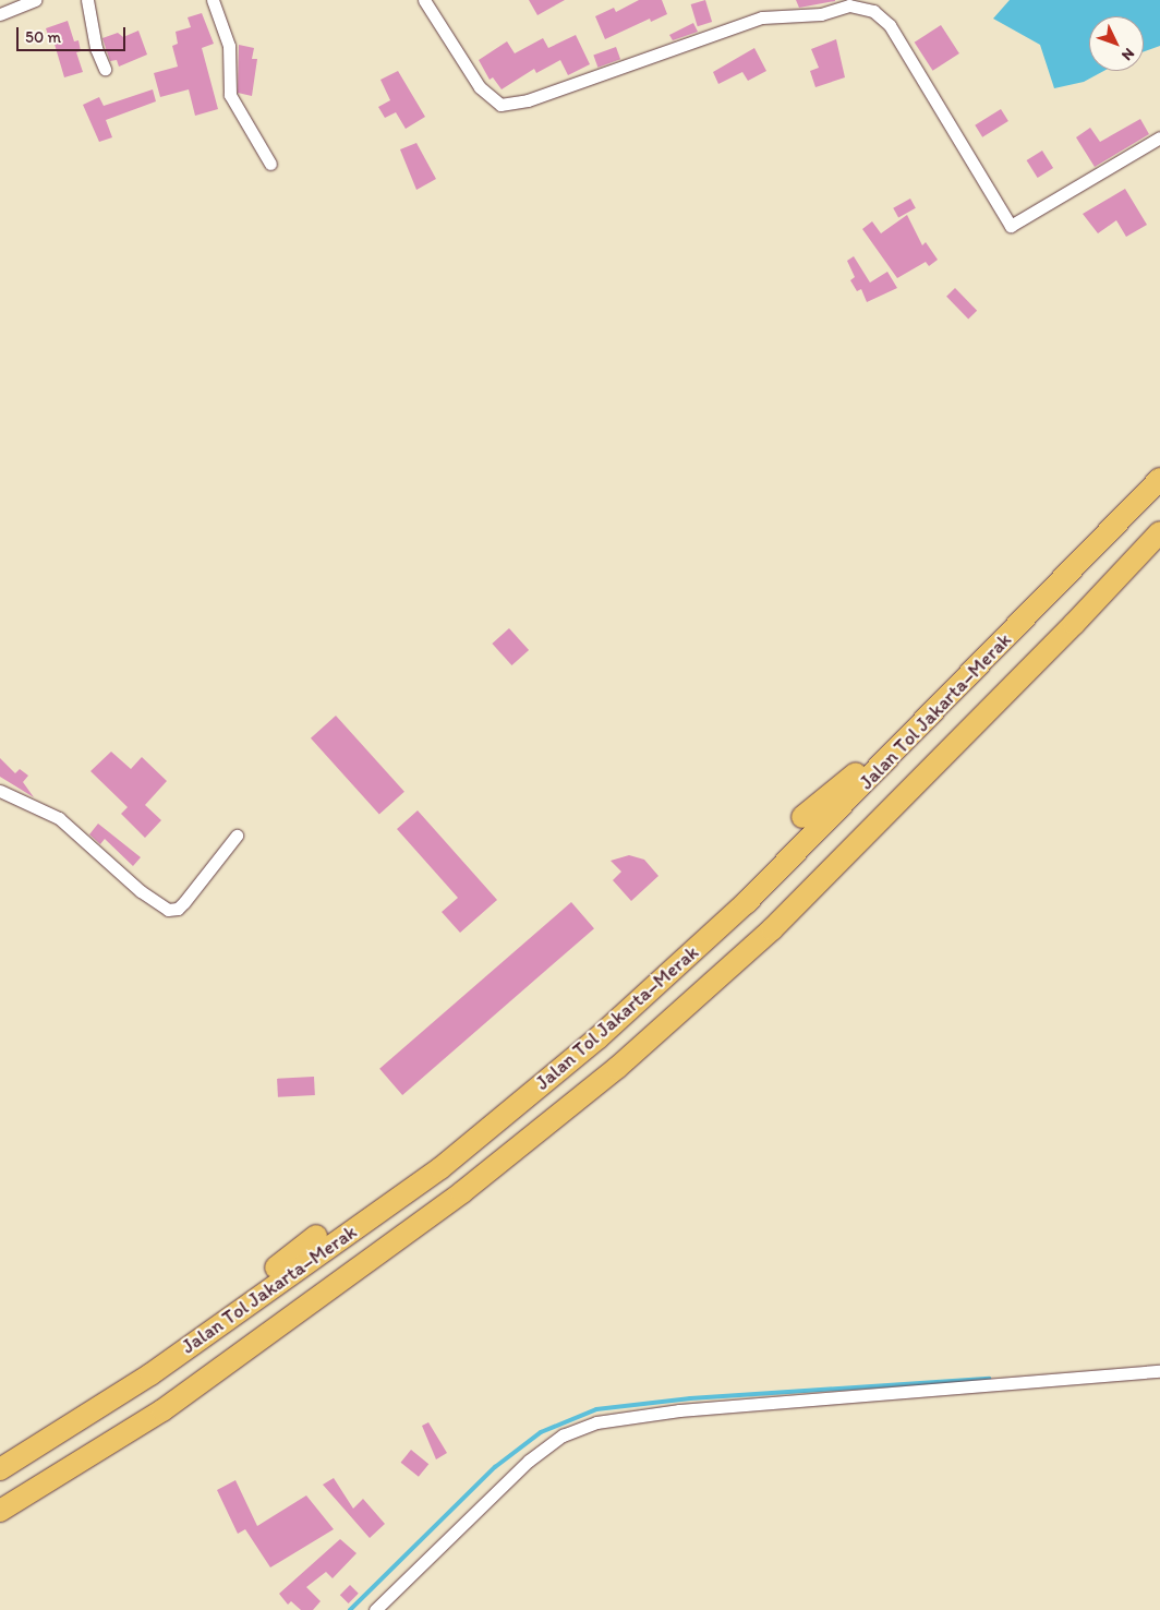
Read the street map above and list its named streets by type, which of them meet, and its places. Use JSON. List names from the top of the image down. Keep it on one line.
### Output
{"streets":{"highway":["Jalan Tol Jakarta–Merak"]},"scale_bar":"50 m","north":"bottom right"}
